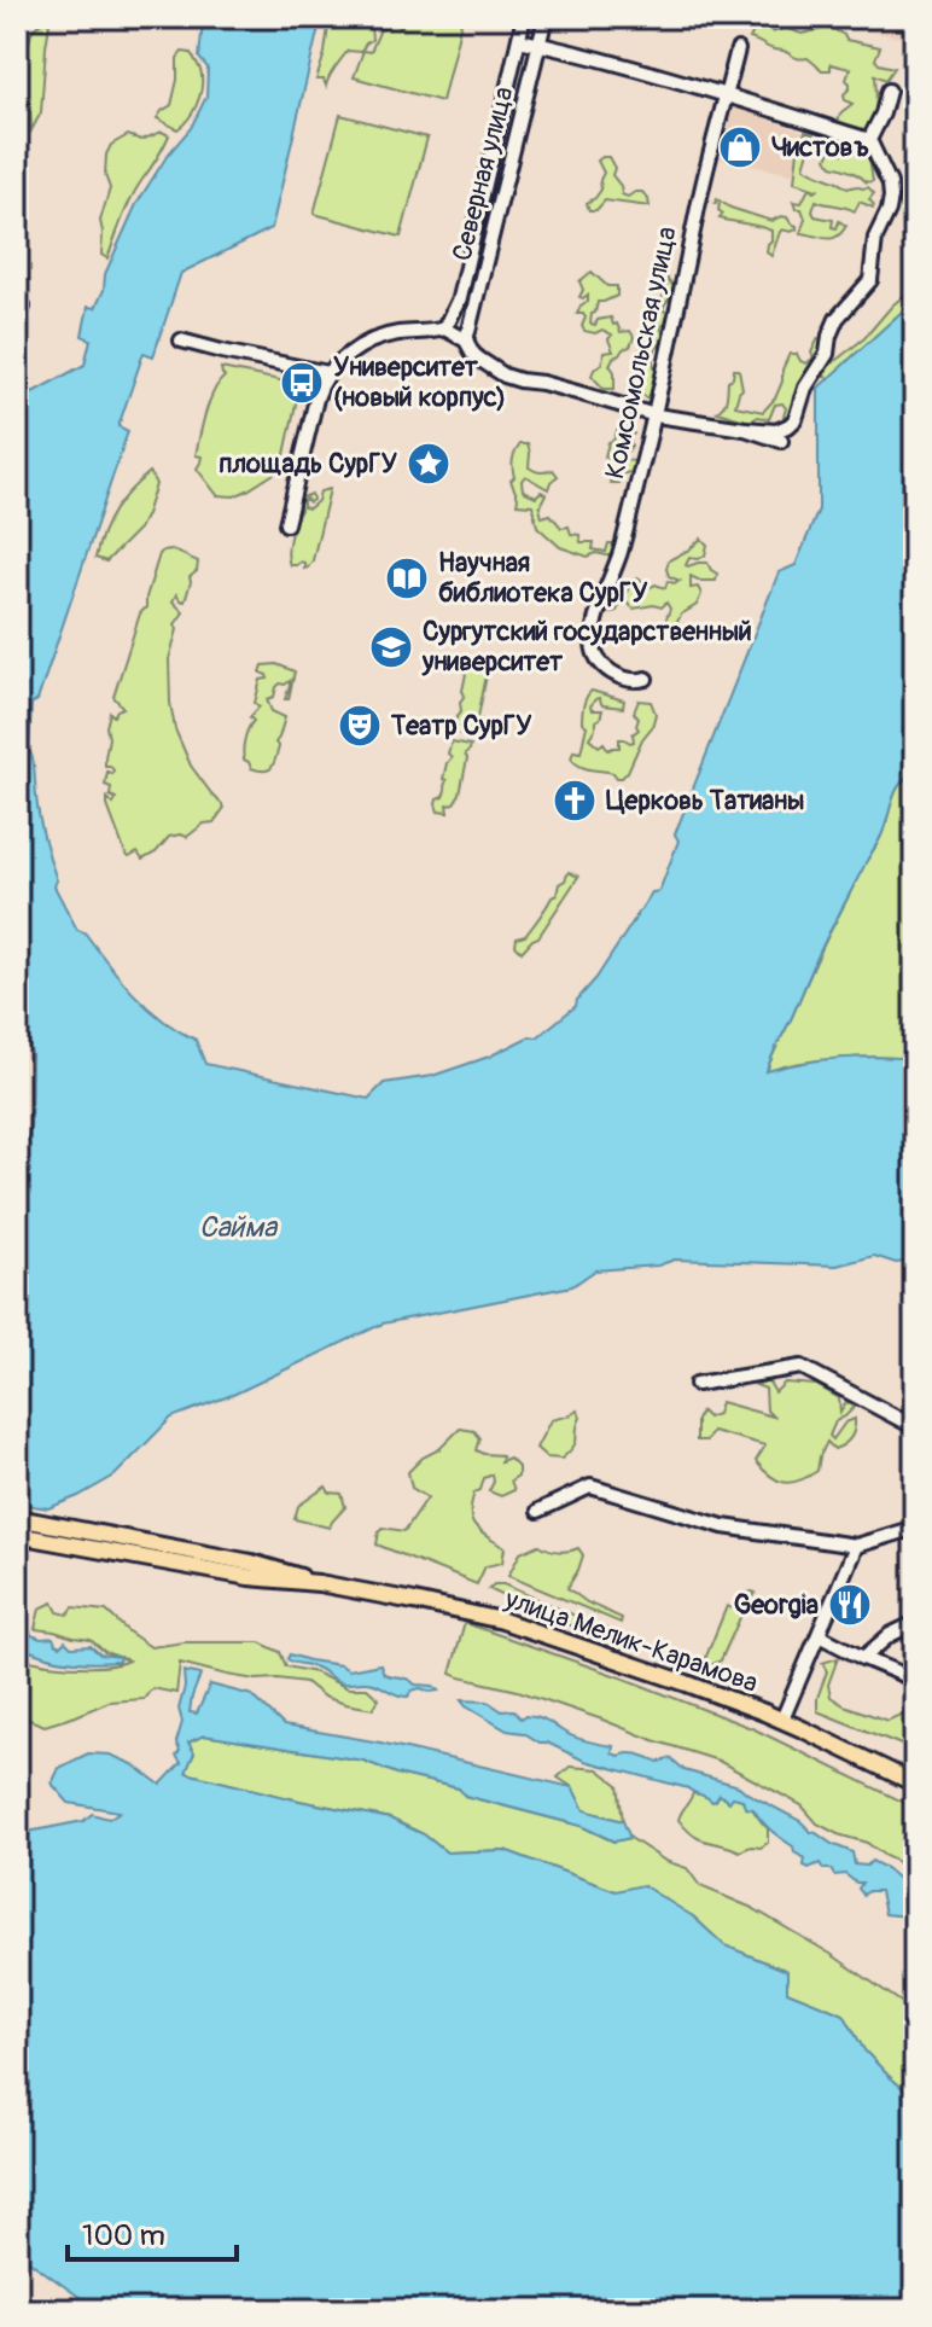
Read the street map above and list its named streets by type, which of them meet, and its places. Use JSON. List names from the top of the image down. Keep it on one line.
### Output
{"streets":{"main road":["улица Мелик-Карамова"],"street":["Северная улица","Комсомольская улица"]},"water":["Сайма"],"places":{"shop":["Чистовъ"],"bus stop":["Университет (новый корпус)"],"place":["площадь СурГУ"],"library":["Научная библиотека СурГУ"],"school or university":["Сургутский государственный университет"],"theatre":["Театр СурГУ"],"church":["Церковь Татианы"],"restaurant":["Georgia"]},"scale_bar":"100 m"}
